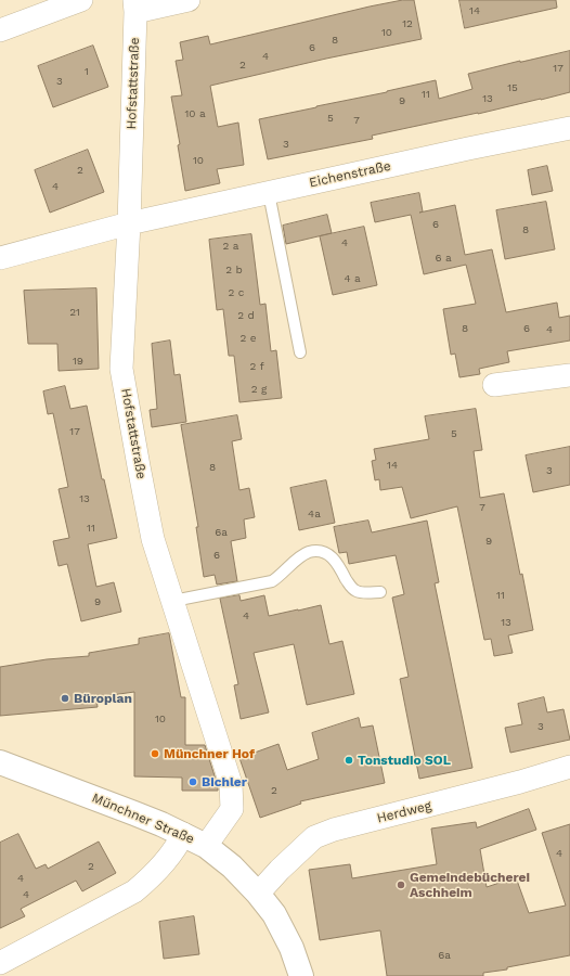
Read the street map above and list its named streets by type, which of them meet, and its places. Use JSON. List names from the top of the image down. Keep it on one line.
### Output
{"streets":{"street":["Hofstattstraße","Eichenstraße","Herdweg","Münchner Straße"]},"crossings":[["Hofstattstraße","Eichenstraße"],["Hofstattstraße","Münchner Straße"],["Herdweg","Münchner Straße"]],"places":["Büroplan","Münchner Hof","Tonstudio SOL","Bichler","Gemeindebücherei Aschheim"],"house_numbers":["14","12","10","8","6","4","2","17","1","3","15","11","13","9","10 a","5","7","3","10","2","4","6","8","4","2 a","6 a","2 b","4 a","2 c","21","2 d","8","6","4","2 e","19","2 f","2 g","17","5","14","8","3","13","7","4a","11","6a","9","6","11","9","4","13","10","3","2","4","2","4","4","6a"]}
